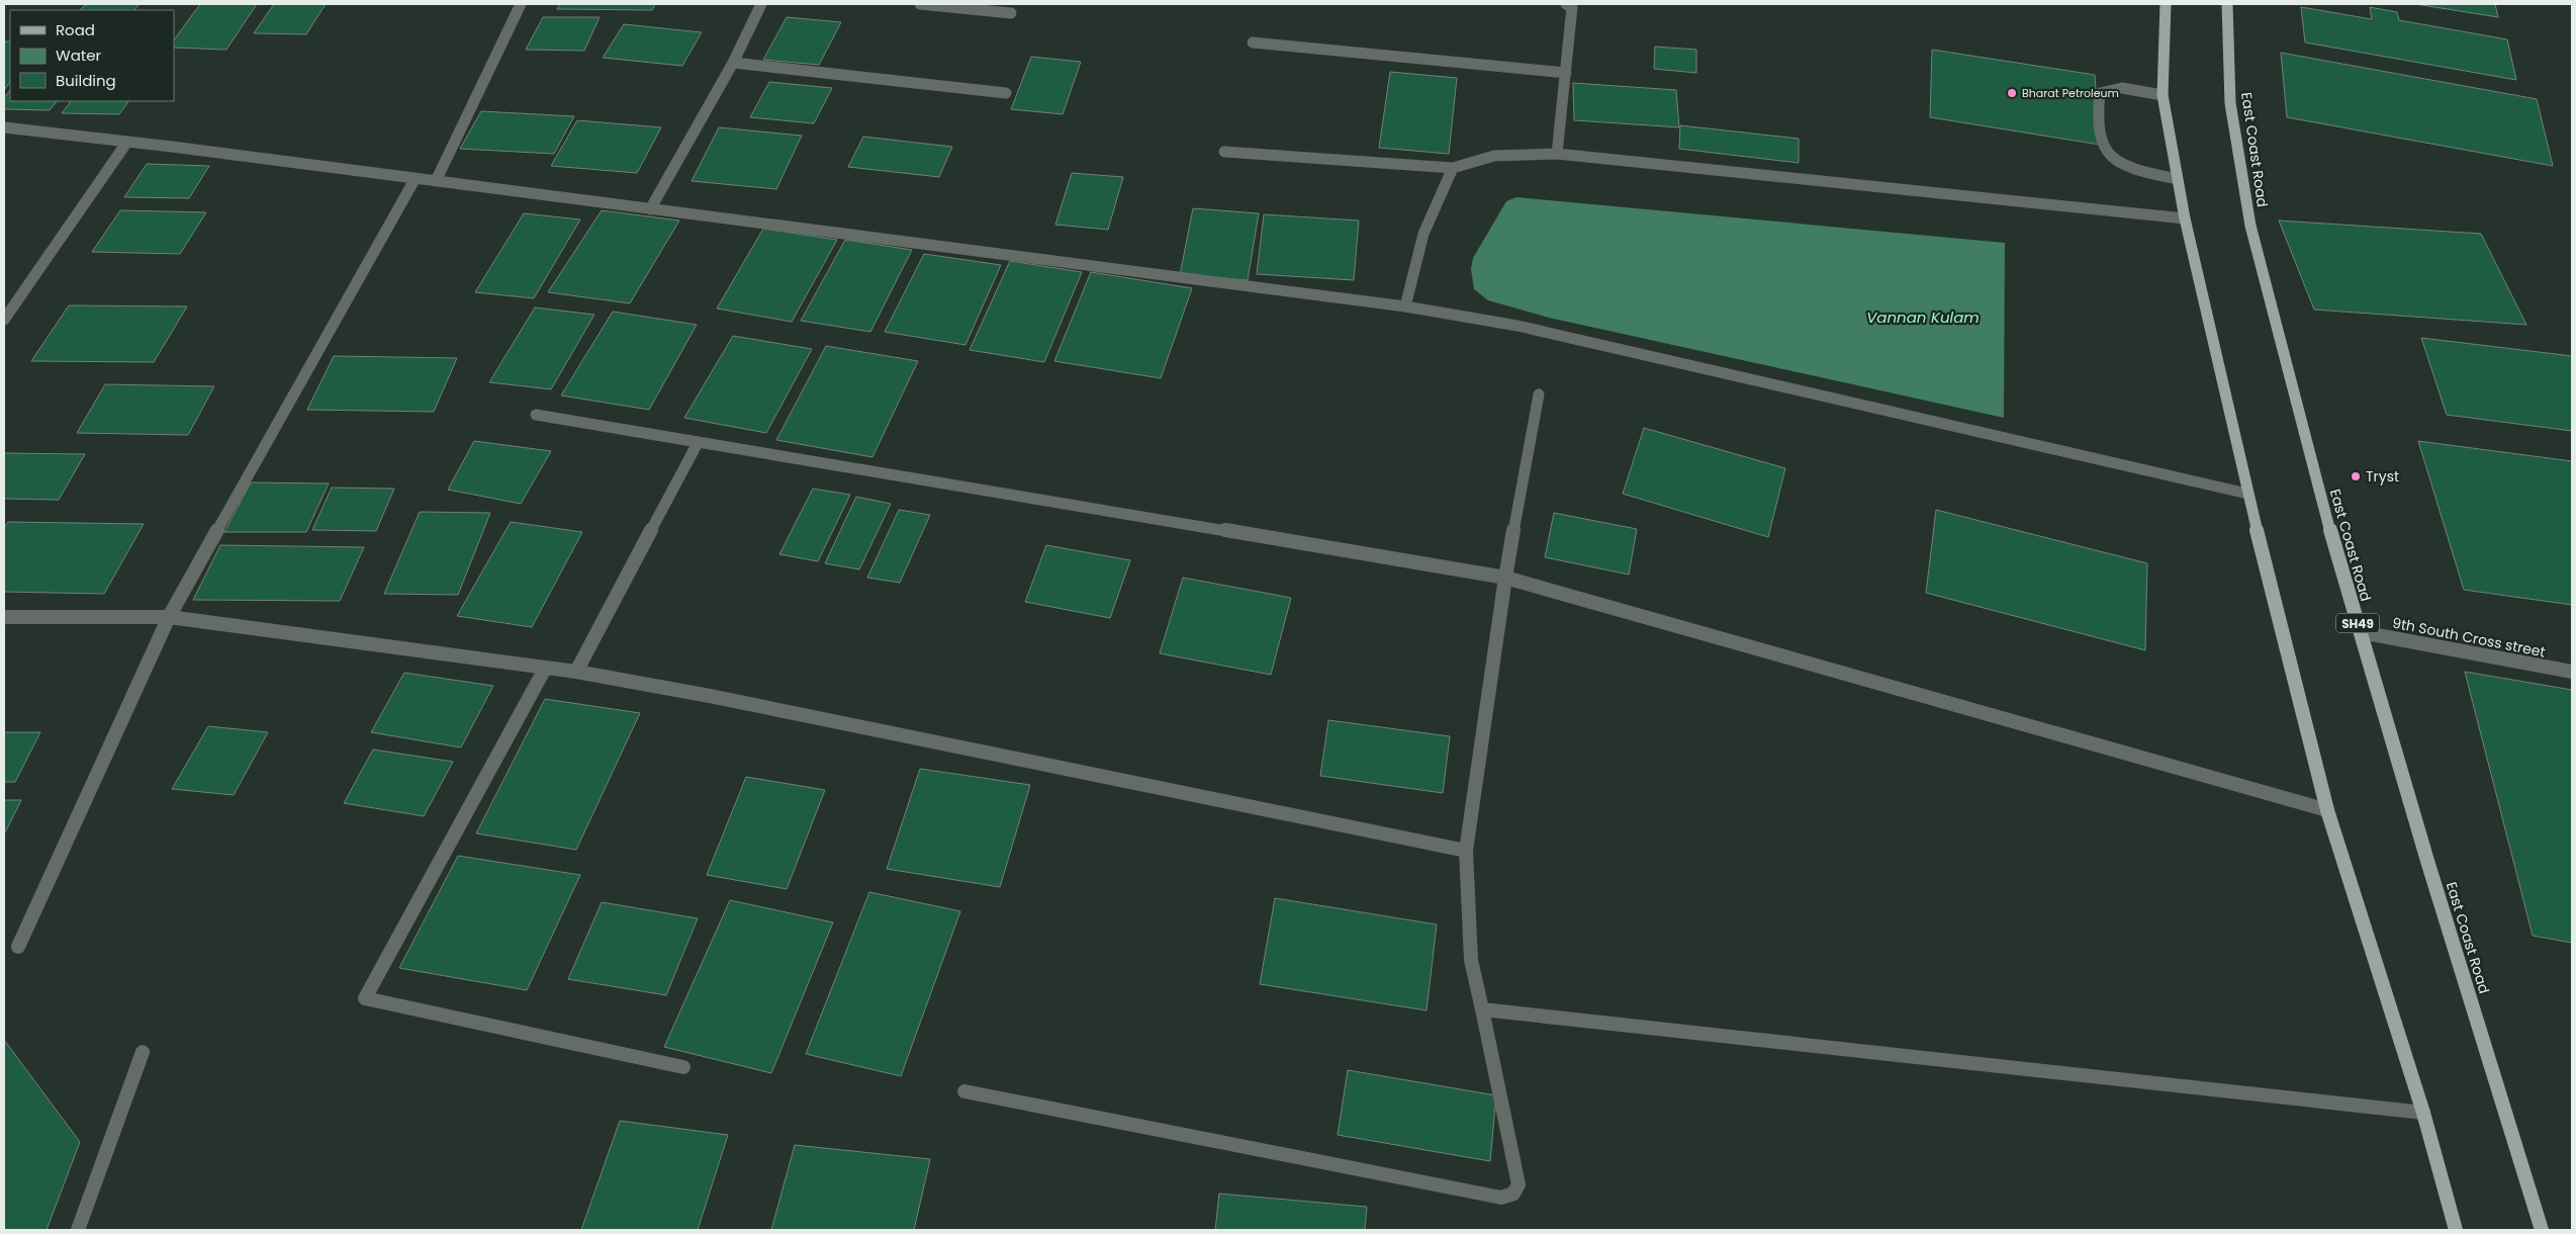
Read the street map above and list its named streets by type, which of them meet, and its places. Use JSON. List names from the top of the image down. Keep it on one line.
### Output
{"streets":{"main road":["East Coast Road","SH49"],"street":["9th South Cross street"]},"crossings":[["East Coast Road","9th South Cross street"]],"water":["Vannan Kulam"],"places":["Bharat Petroleum","Tryst"],"legend":["Road","Water","Building"]}
